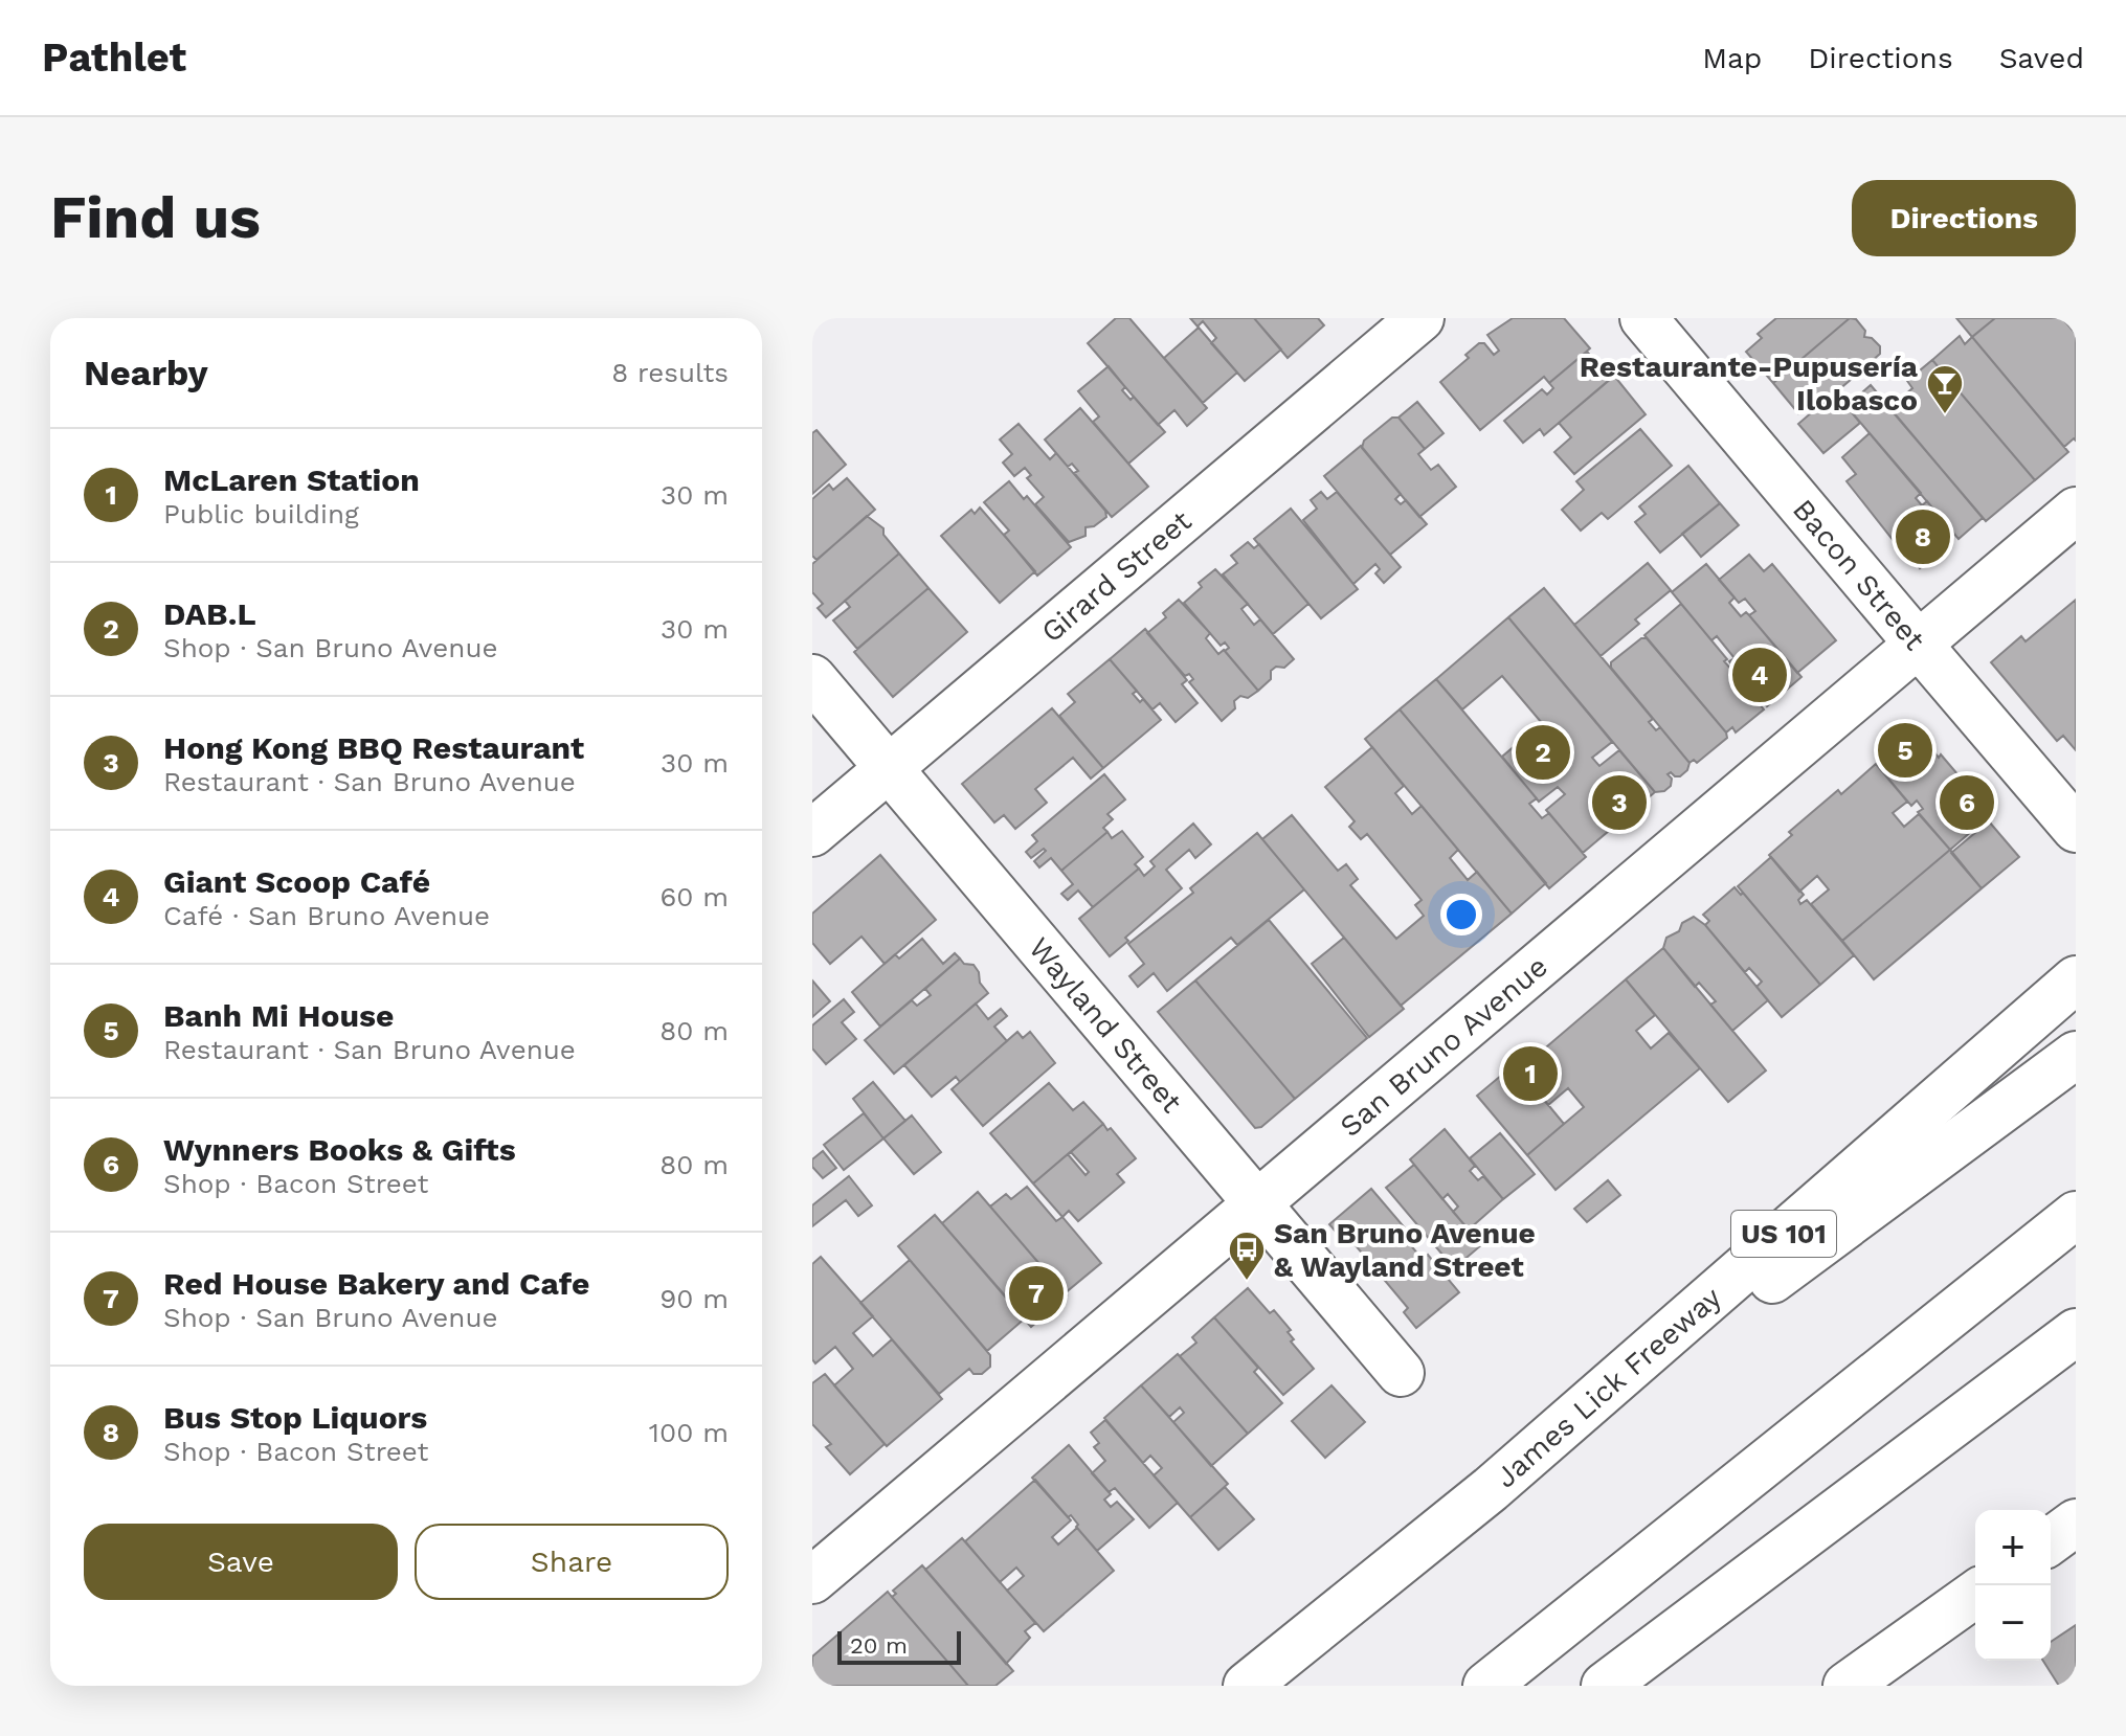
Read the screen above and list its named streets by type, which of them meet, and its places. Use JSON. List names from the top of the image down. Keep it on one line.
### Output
{"streets":{"main road":["Bacon Street","Girard Street","Wayland Street","San Bruno Avenue","US 101","James Lick Freeway"]},"crossings":[["Bacon Street","San Bruno Avenue"],["Girard Street","Wayland Street"],["Wayland Street","San Bruno Avenue"]],"places":{"bar":["Restaurante-Pupusería Ilobasco"],"bus stop":["San Bruno Avenue & Wayland Street"]},"scale_bar":"20 m","page":{"header":"Pathlet","nav":["Map","Directions","Saved"],"buttons":["Directions",["Save","Share"]],"title":"Find us","heading":["Nearby","8 results"],"list":[{"mark":"1","name":"McLaren Station","note":"Public building","value":"30 m"},{"mark":"2","name":"DAB.L","note":"Shop · San Bruno Avenue","value":"30 m"},{"mark":"3","name":"Hong Kong BBQ Restaurant","note":"Restaurant · San Bruno Avenue","value":"30 m"},{"mark":"4","name":"Giant Scoop Café","note":"Café · San Bruno Avenue","value":"60 m"},{"mark":"5","name":"Banh Mi House","note":"Restaurant · San Bruno Avenue","value":"80 m"},{"mark":"6","name":"Wynners Books & Gifts","note":"Shop · Bacon Street","value":"80 m"},{"mark":"7","name":"Red House Bakery and Cafe","note":"Shop · San Bruno Avenue","value":"90 m"},{"mark":"8","name":"Bus Stop Liquors","note":"Shop · Bacon Street","value":"100 m"}],"pins":["8","4","5","2","3","6","1","7"],"map_buttons":["+","−"],"scale":"20 m"}}
